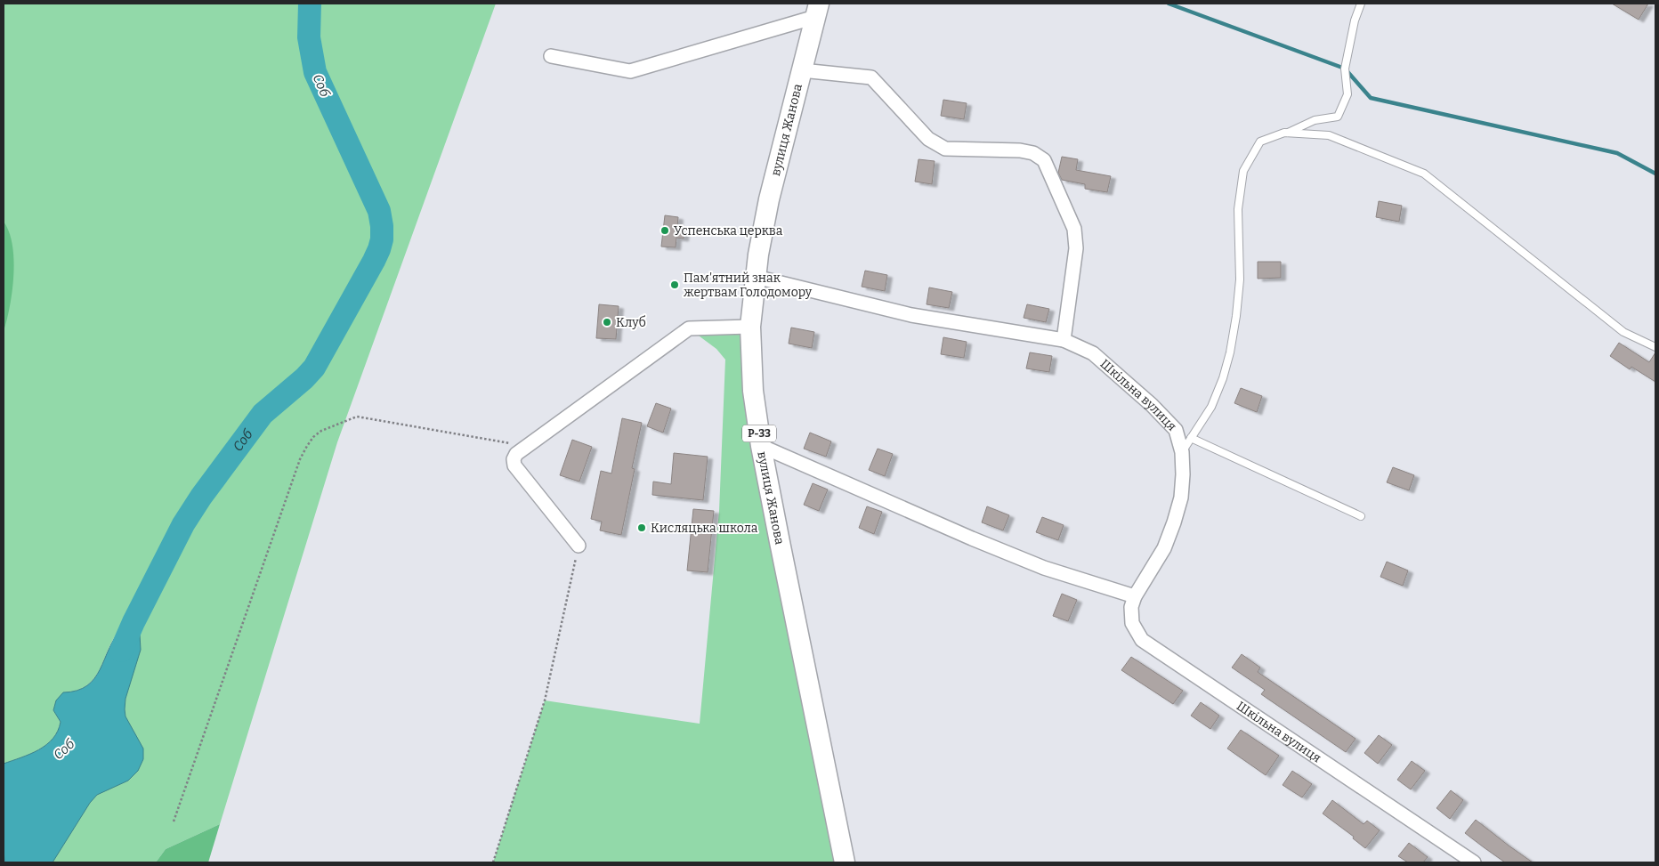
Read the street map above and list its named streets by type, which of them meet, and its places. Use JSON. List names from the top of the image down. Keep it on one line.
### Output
{"streets":{"main road":["вулиця Жанова","Р-33"],"street":["Шкільна вулиця"]},"crossings":[["вулиця Жанова","Шкільна вулиця"]],"water":["Соб"],"places":["Успенська церква","Пам'ятний знак жертвам Голодомору","Клуб","Кисляцька школа"]}
